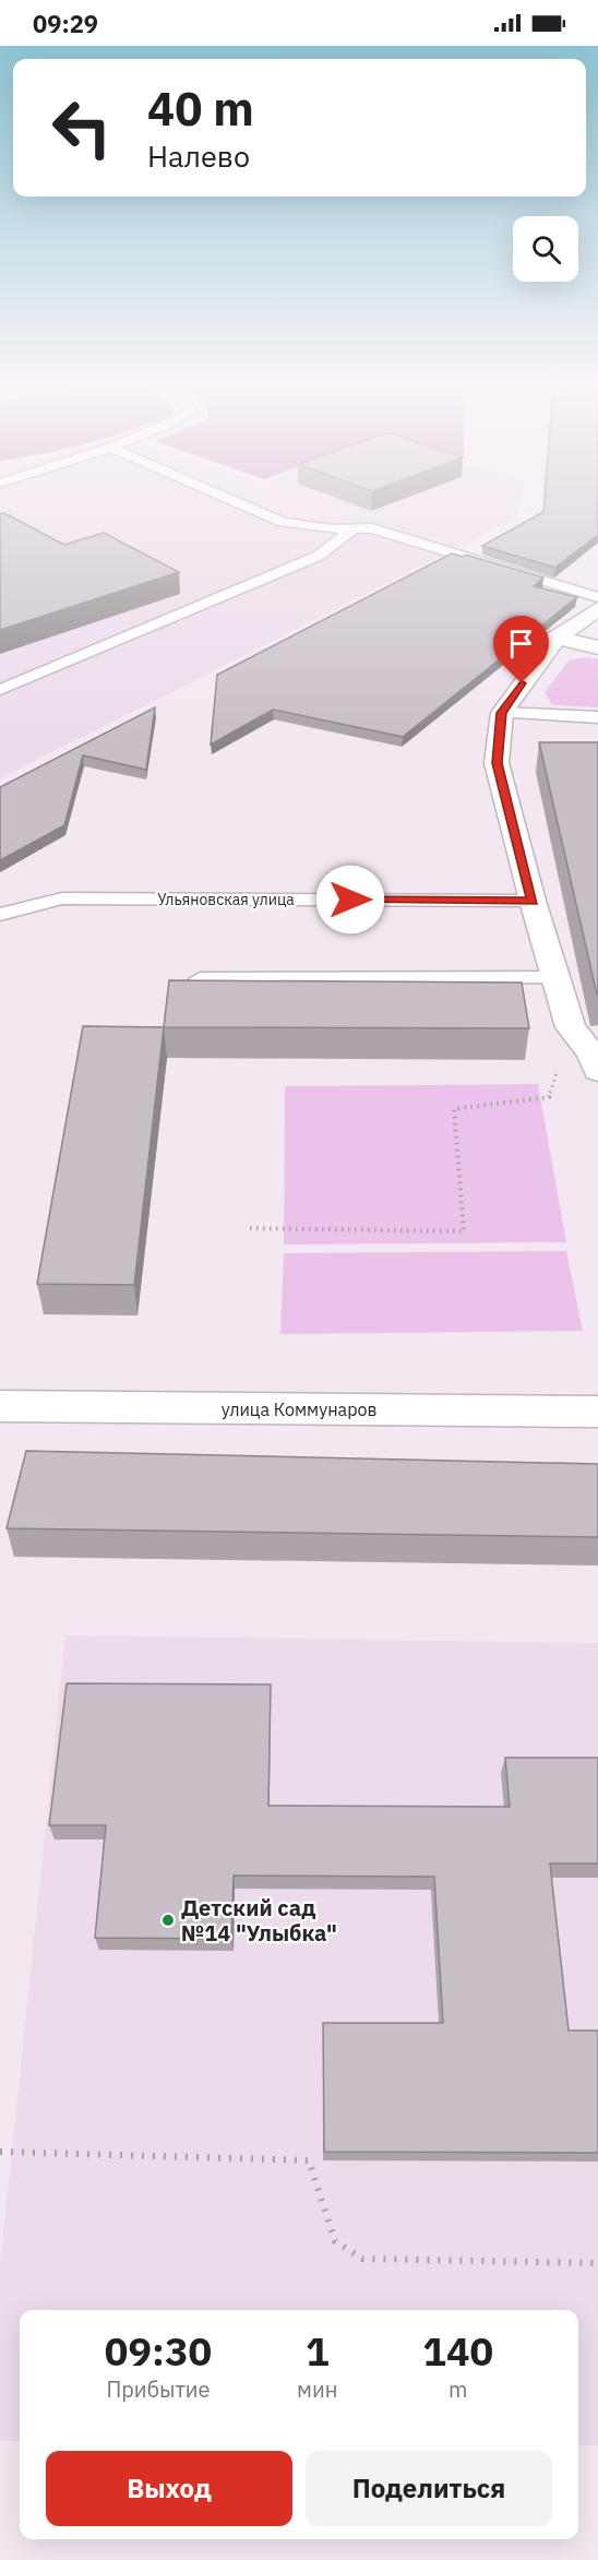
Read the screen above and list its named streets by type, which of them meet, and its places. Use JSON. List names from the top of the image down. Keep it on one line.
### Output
{"streets":{"street":["улица Коммунаров"],"lane":["Ульяновская улица"]},"places":["Детский сад №14 \"Улыбка\""],"page":{"status":"09:29","turn":["40 m","Налево"],"eta":["09:30","Прибытие","1","мин","140","m"],"buttons":["Выход","Поделиться"]}}
